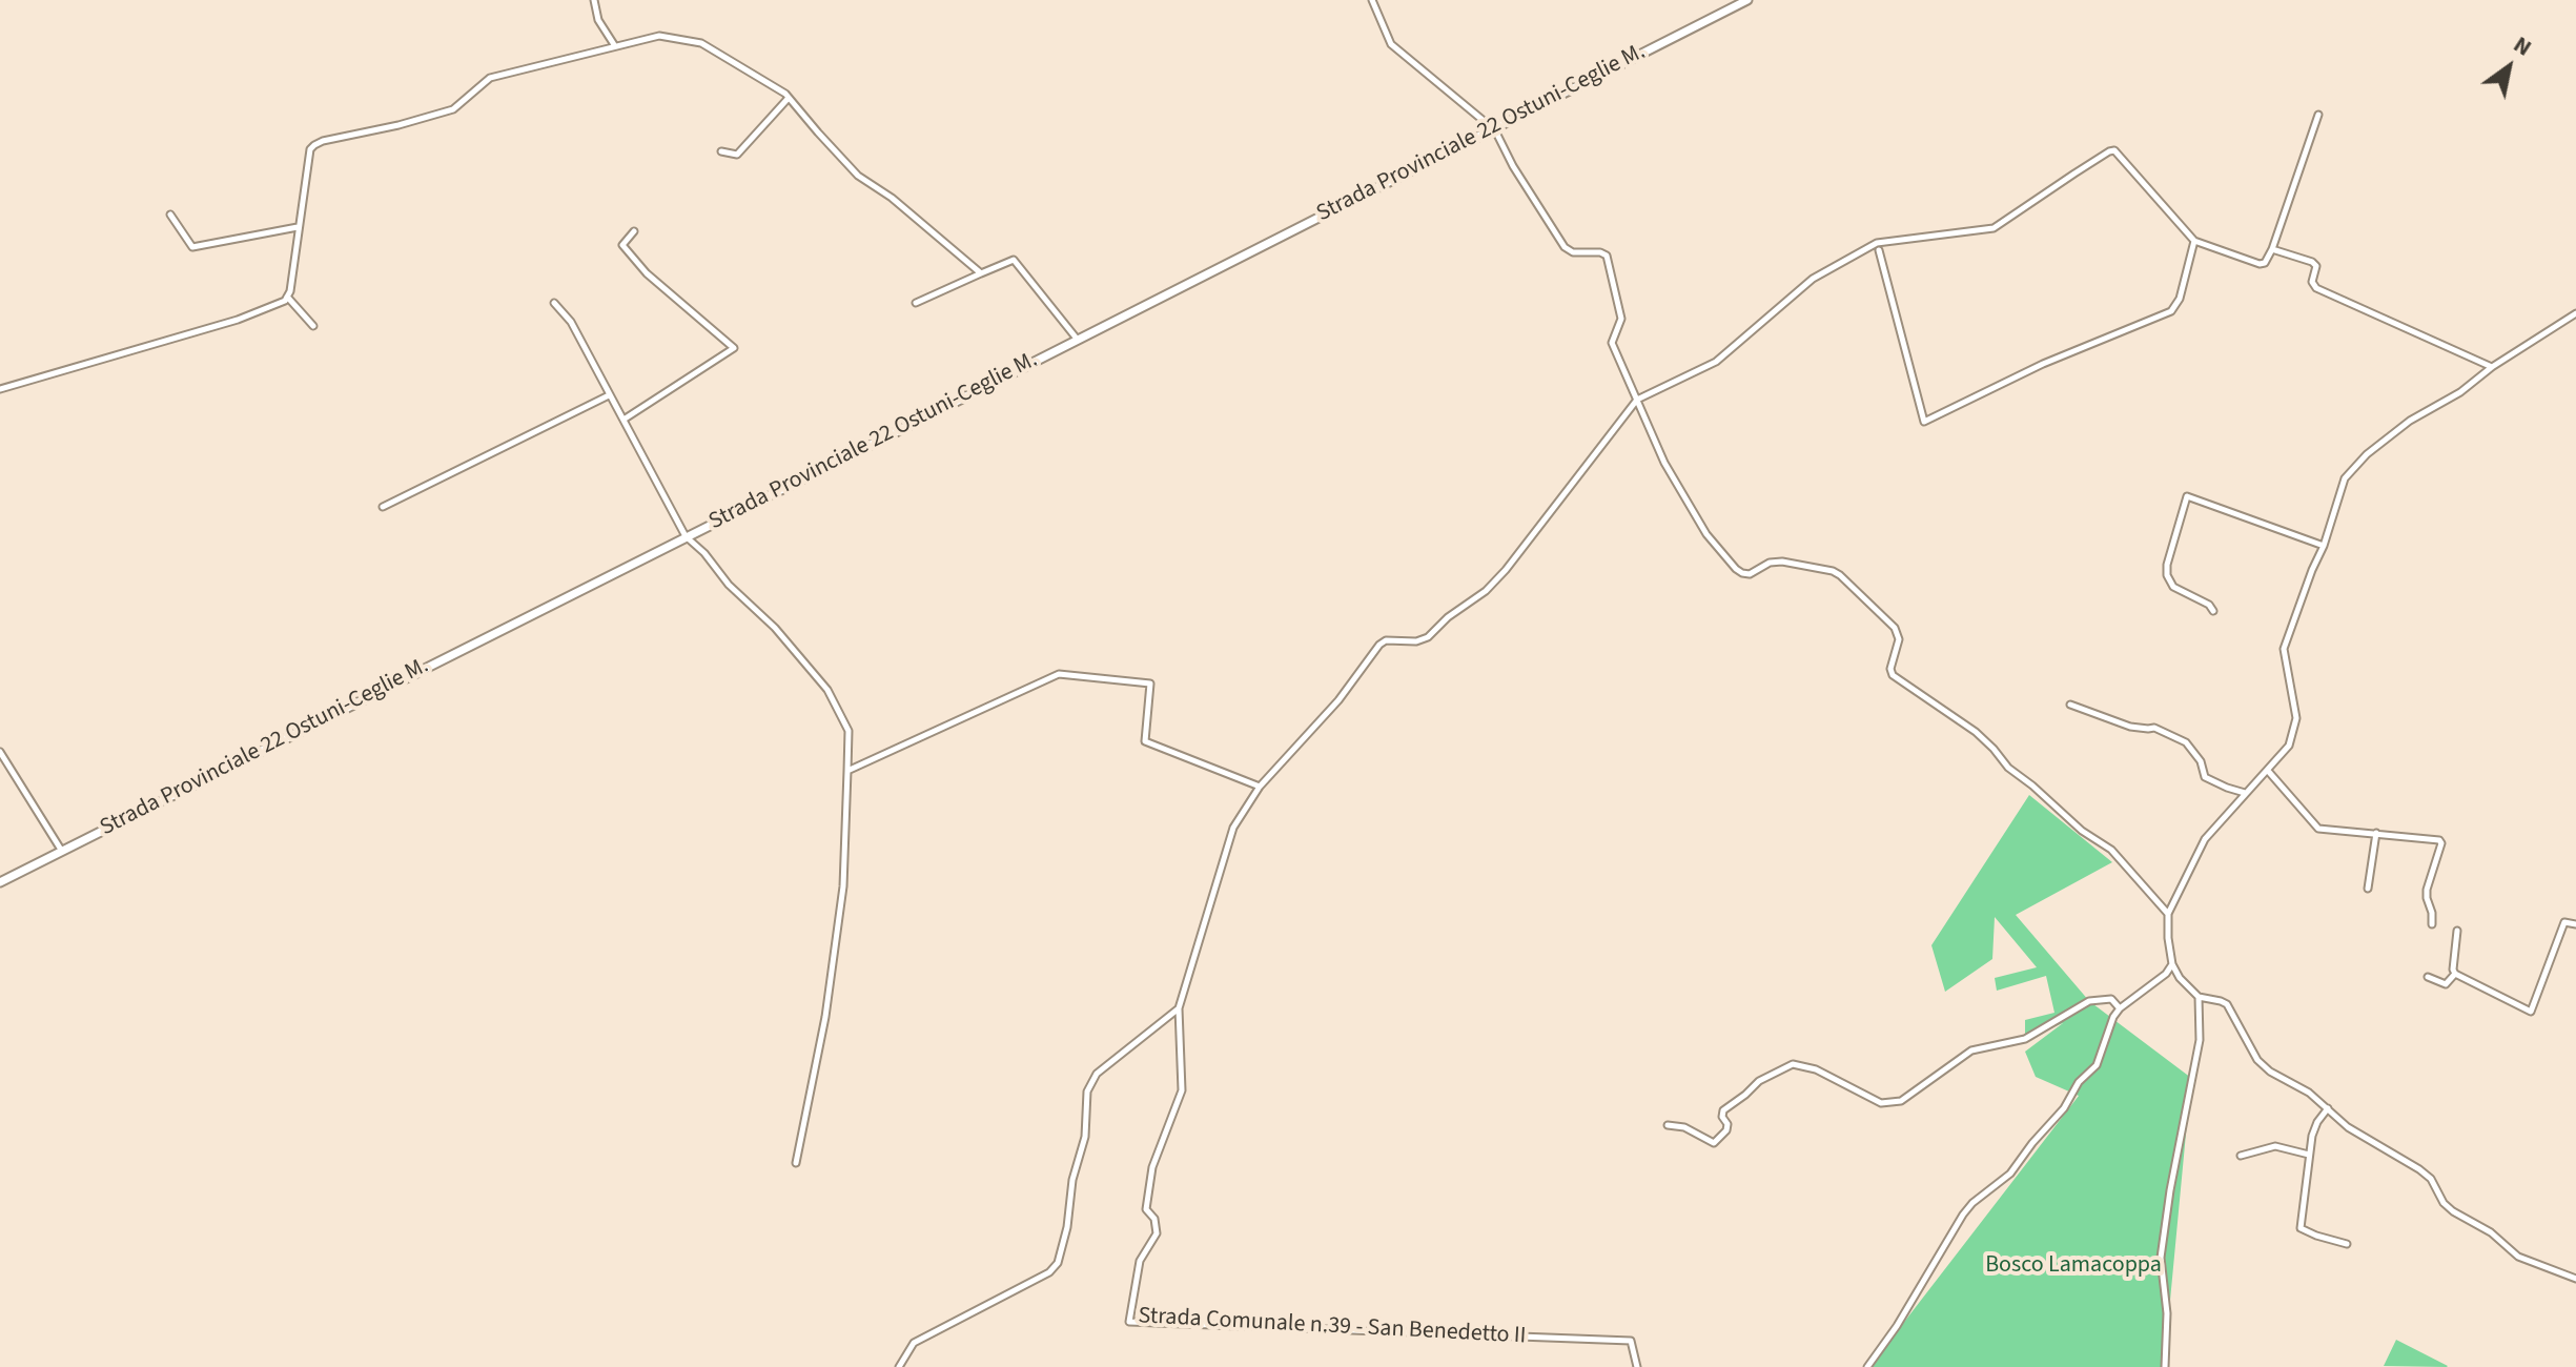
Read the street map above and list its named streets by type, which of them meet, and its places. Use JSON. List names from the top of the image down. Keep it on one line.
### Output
{"streets":{"main road":["Strada Provinciale 22 Ostuni-Ceglie M."],"street":["Strada Comunale n.39 - San Benedetto II"]},"parks":["Bosco Lamacoppa"],"north":"top right"}
